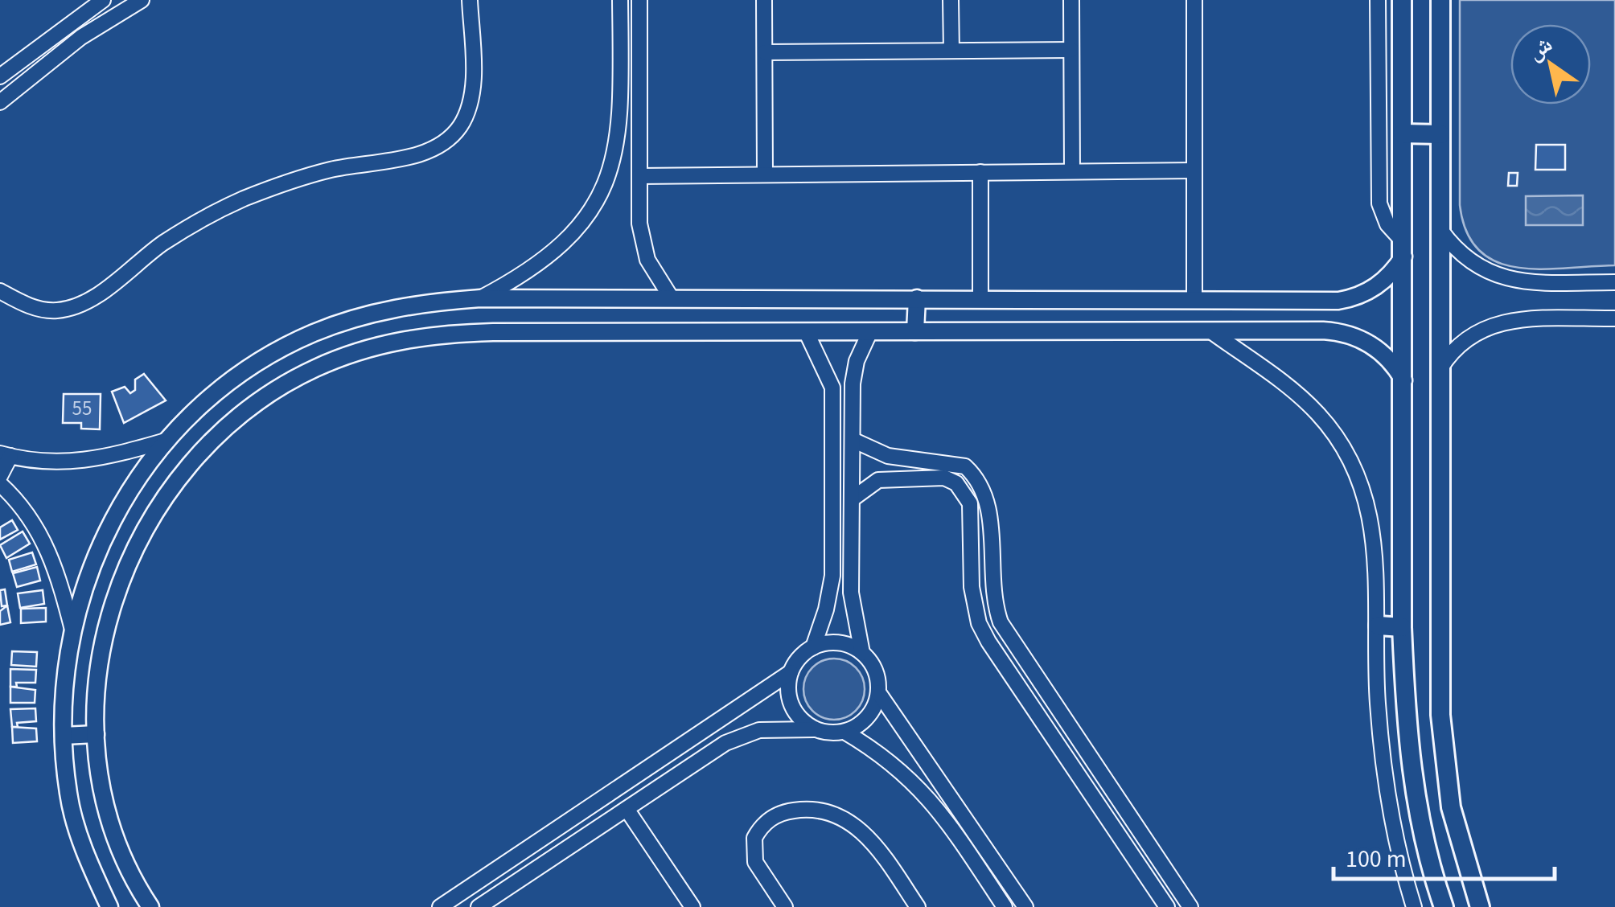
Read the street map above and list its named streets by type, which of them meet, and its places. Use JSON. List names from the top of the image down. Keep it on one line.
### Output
{"house_numbers":["55"],"scale_bar":"100 m","north":"top left"}
